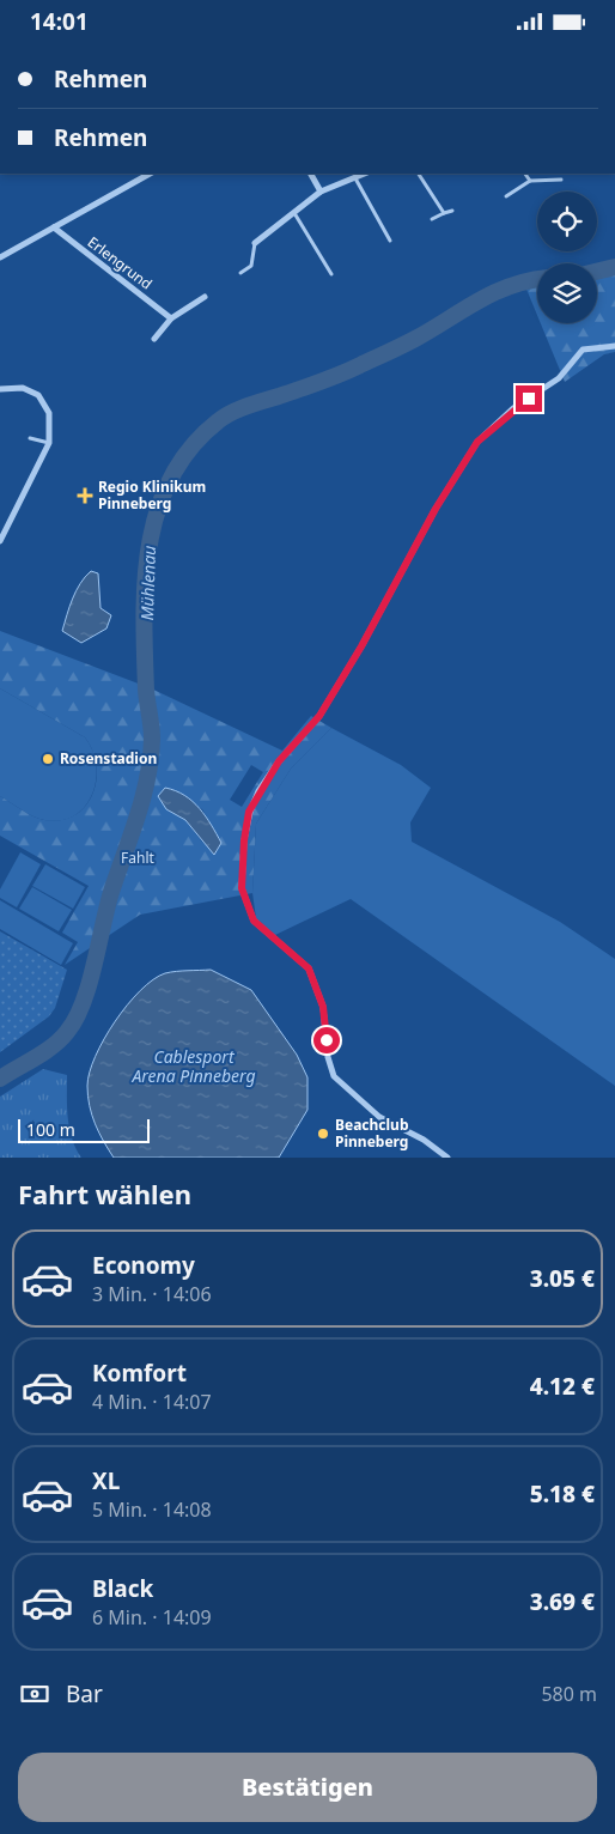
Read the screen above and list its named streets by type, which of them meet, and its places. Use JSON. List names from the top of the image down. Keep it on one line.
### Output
{"streets":{"street":["Erlengrund"]},"water":["Mühlenau","Cablesport Arena Pinneberg"],"parks":["Fahlt"],"places":{"health":["Regio Klinikum Pinneberg"],"other":["Rosenstadion","Beachclub Pinneberg"]},"scale_bar":"100 m","page":{"status":"14:01","banner":["Rehmen","Rehmen"],"scale":"100 m","heading":"Fahrt wählen","list":[{"name":"Economy","note":"3 Min. · 14:06","value":"3.05 €"},{"name":"Komfort","note":"4 Min. · 14:07","value":"4.12 €"},{"name":"XL","note":"5 Min. · 14:08","value":"5.18 €"},{"name":"Black","note":"6 Min. · 14:09","value":"3.69 €"}],"pay":["Bar","580 m"],"buttons":"Bestätigen"}}
